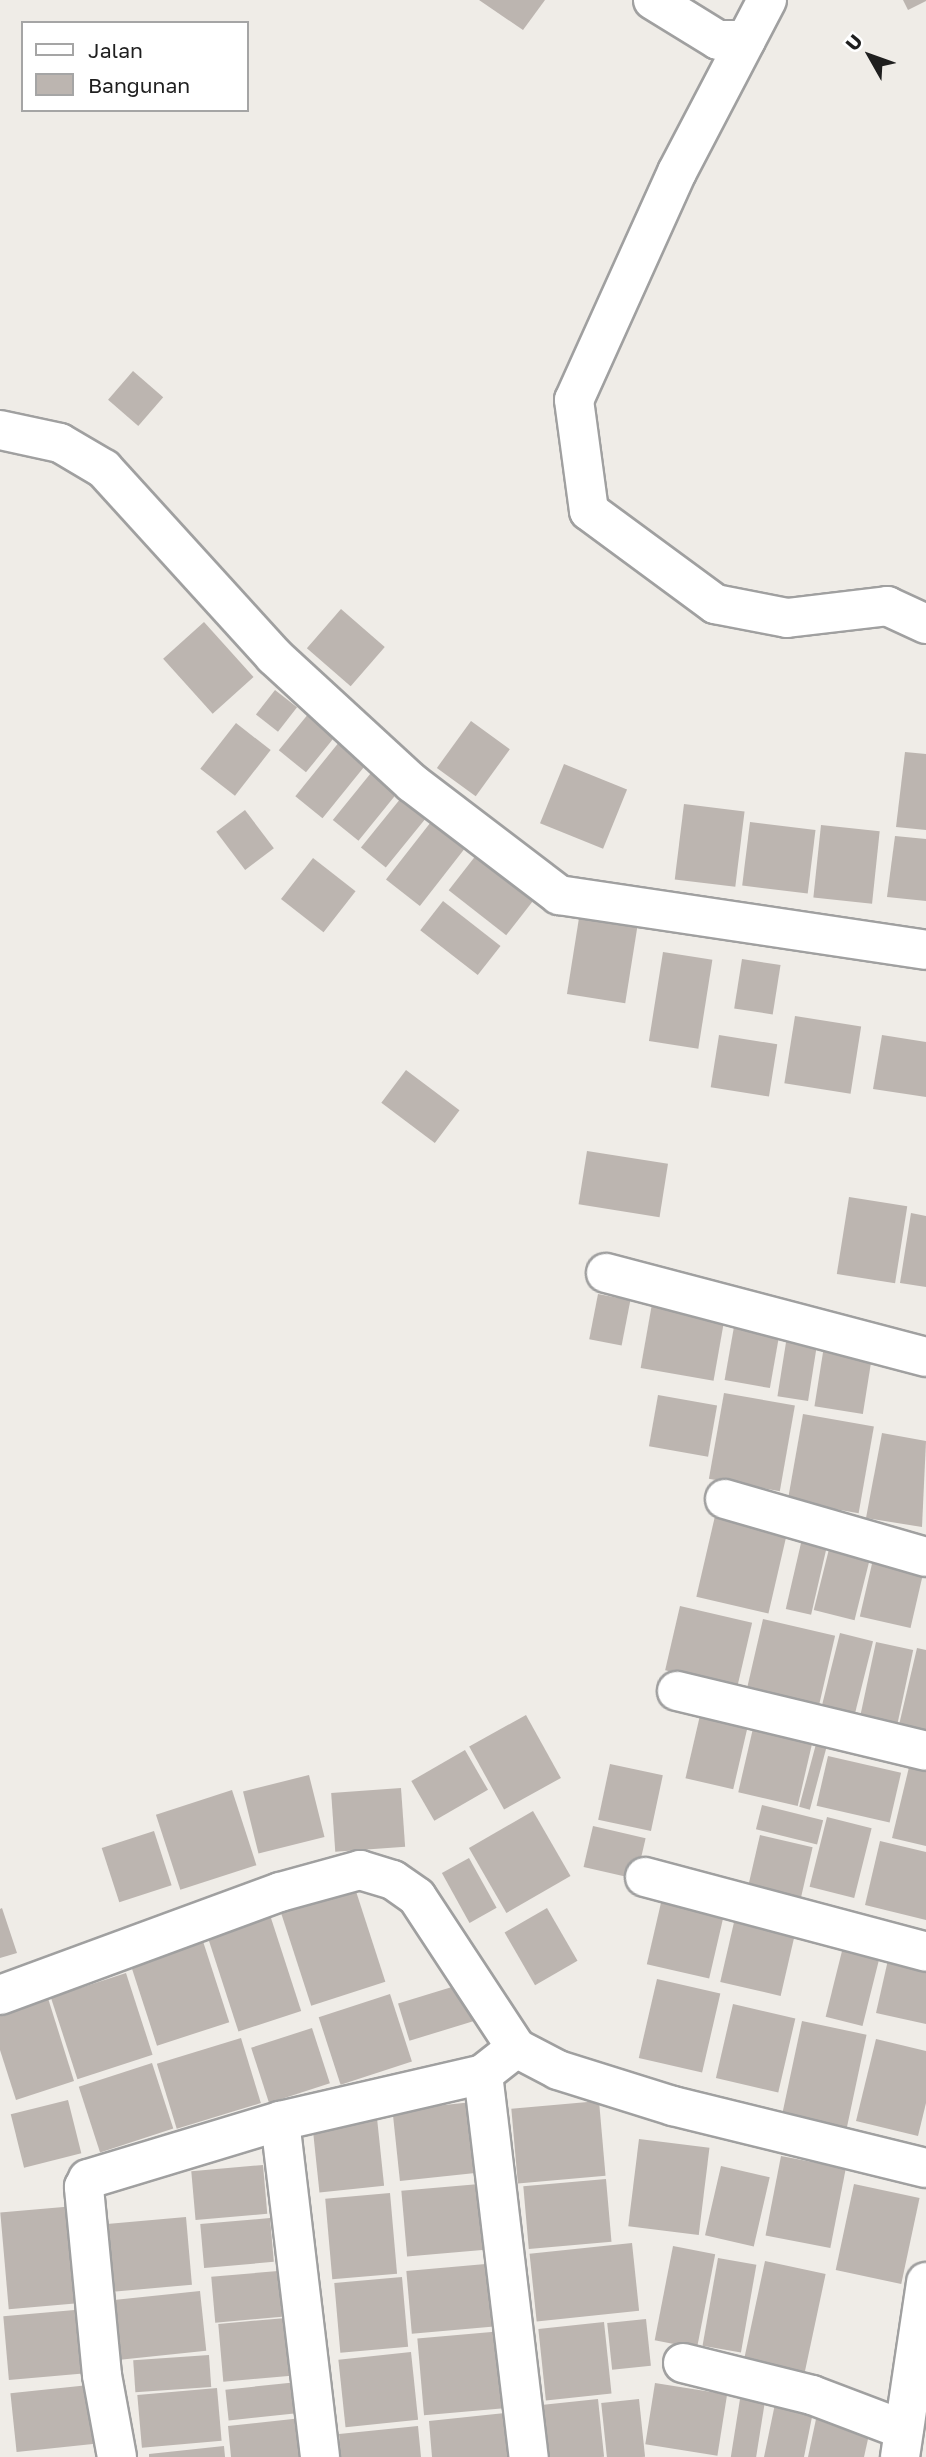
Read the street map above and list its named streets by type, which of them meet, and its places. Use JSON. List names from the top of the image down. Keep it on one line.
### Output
{"legend":["Jalan","Bangunan"],"north":"top left"}
